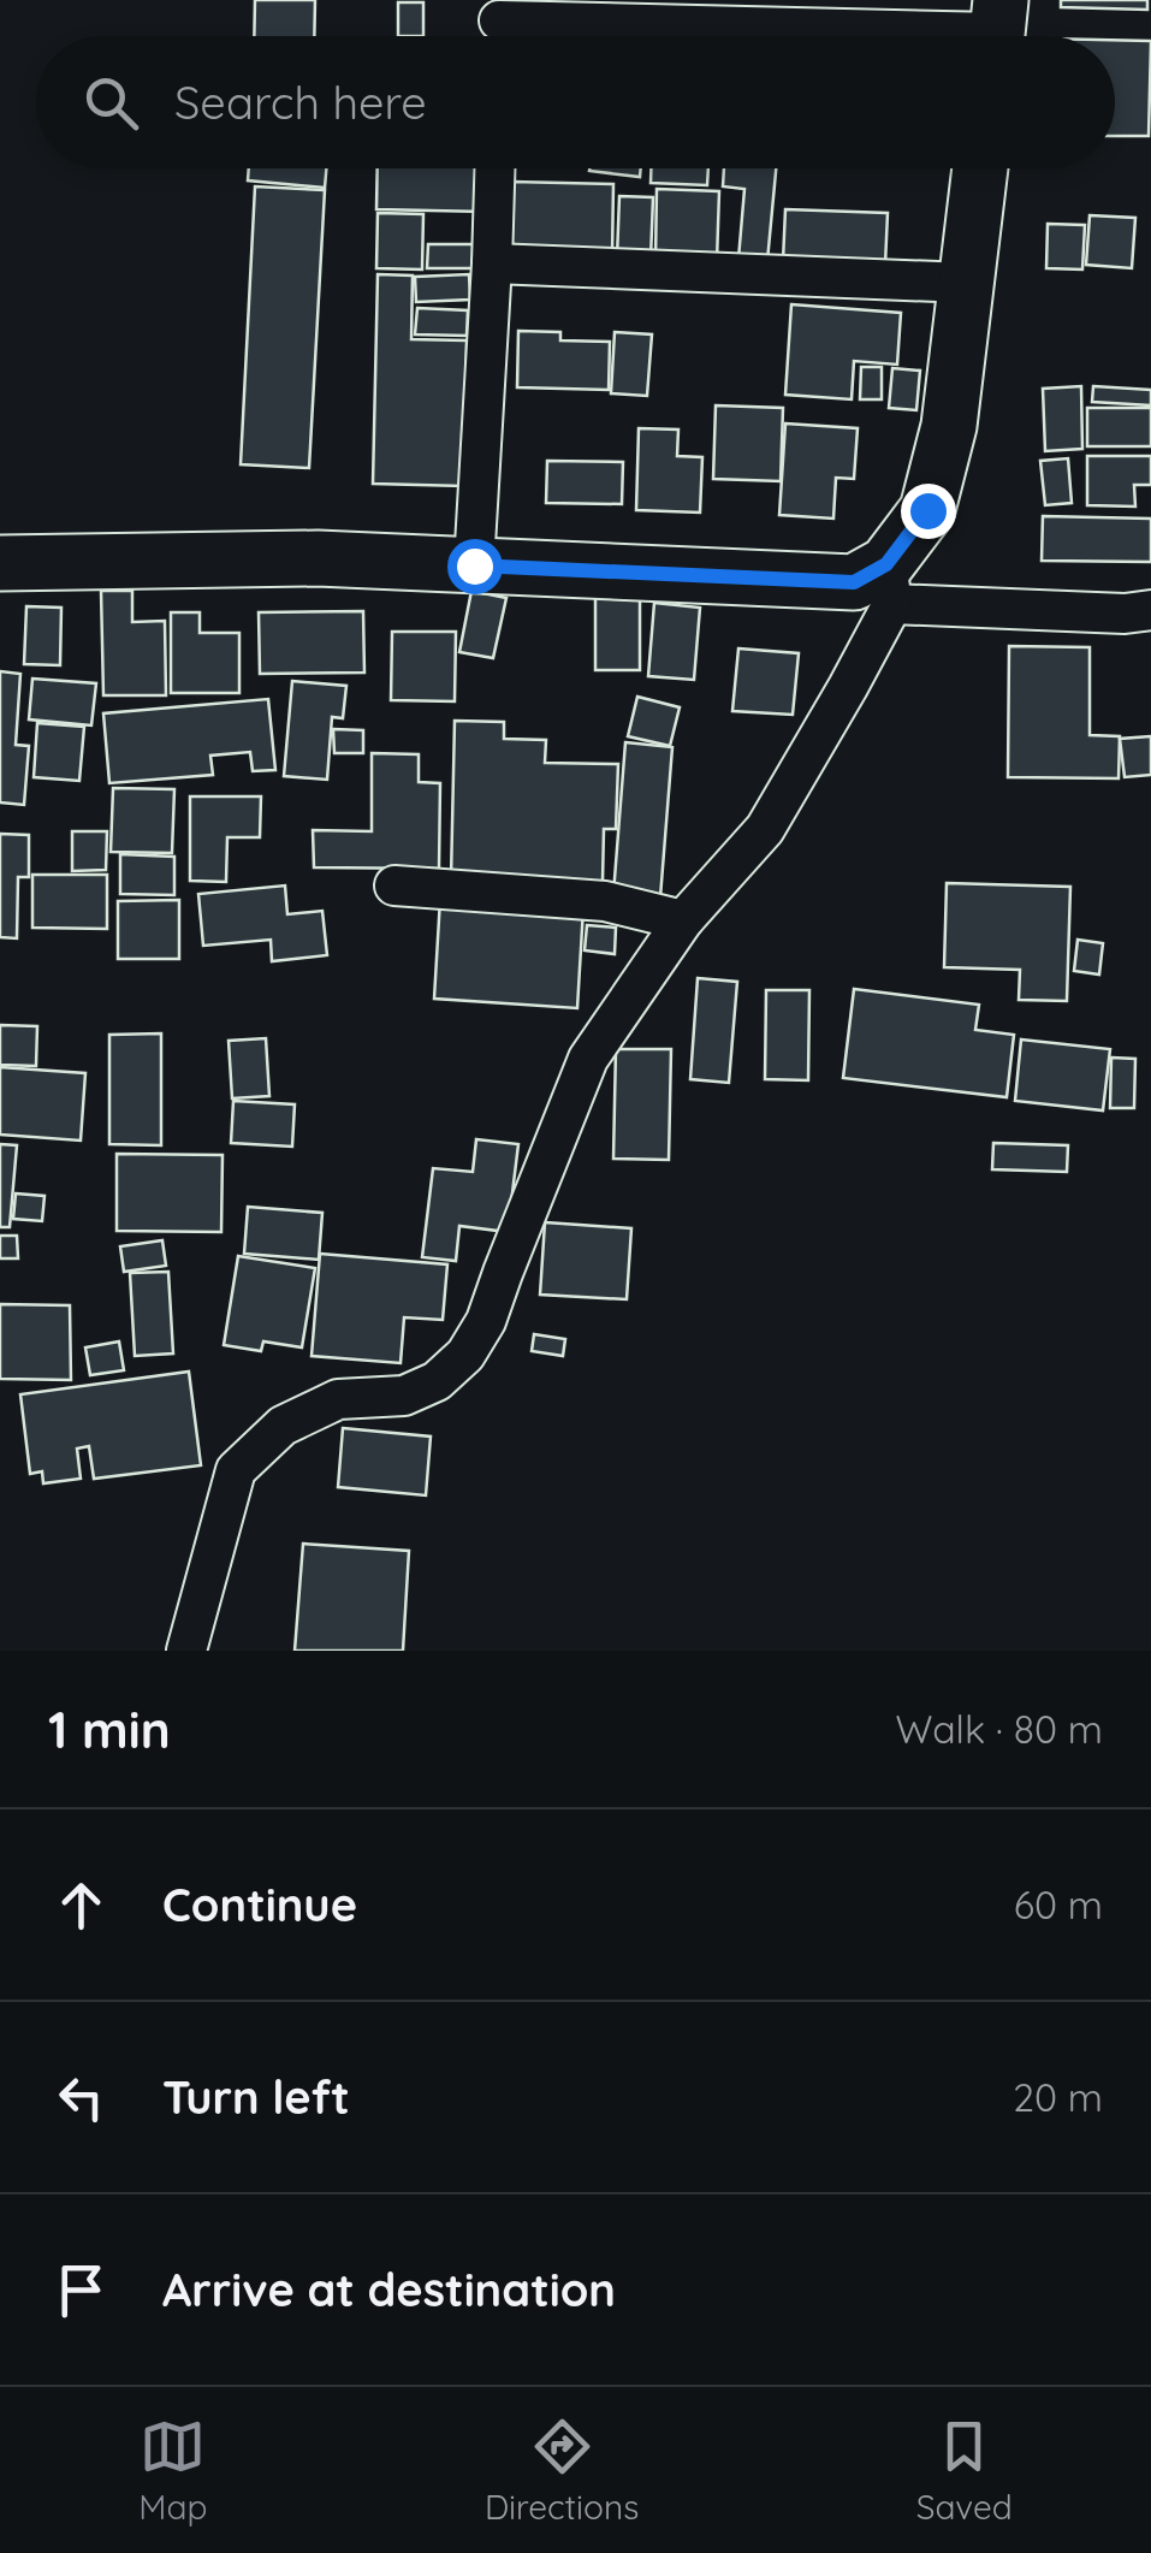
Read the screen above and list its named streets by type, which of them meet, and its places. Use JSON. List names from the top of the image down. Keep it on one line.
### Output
{"page":{"search":"Search here","heading":["1 min","Walk · 80 m"],"list":[["Continue","60 m"],["Turn left","20 m"],"Arrive at destination"],"nav":["Map","Directions","Saved"]}}
